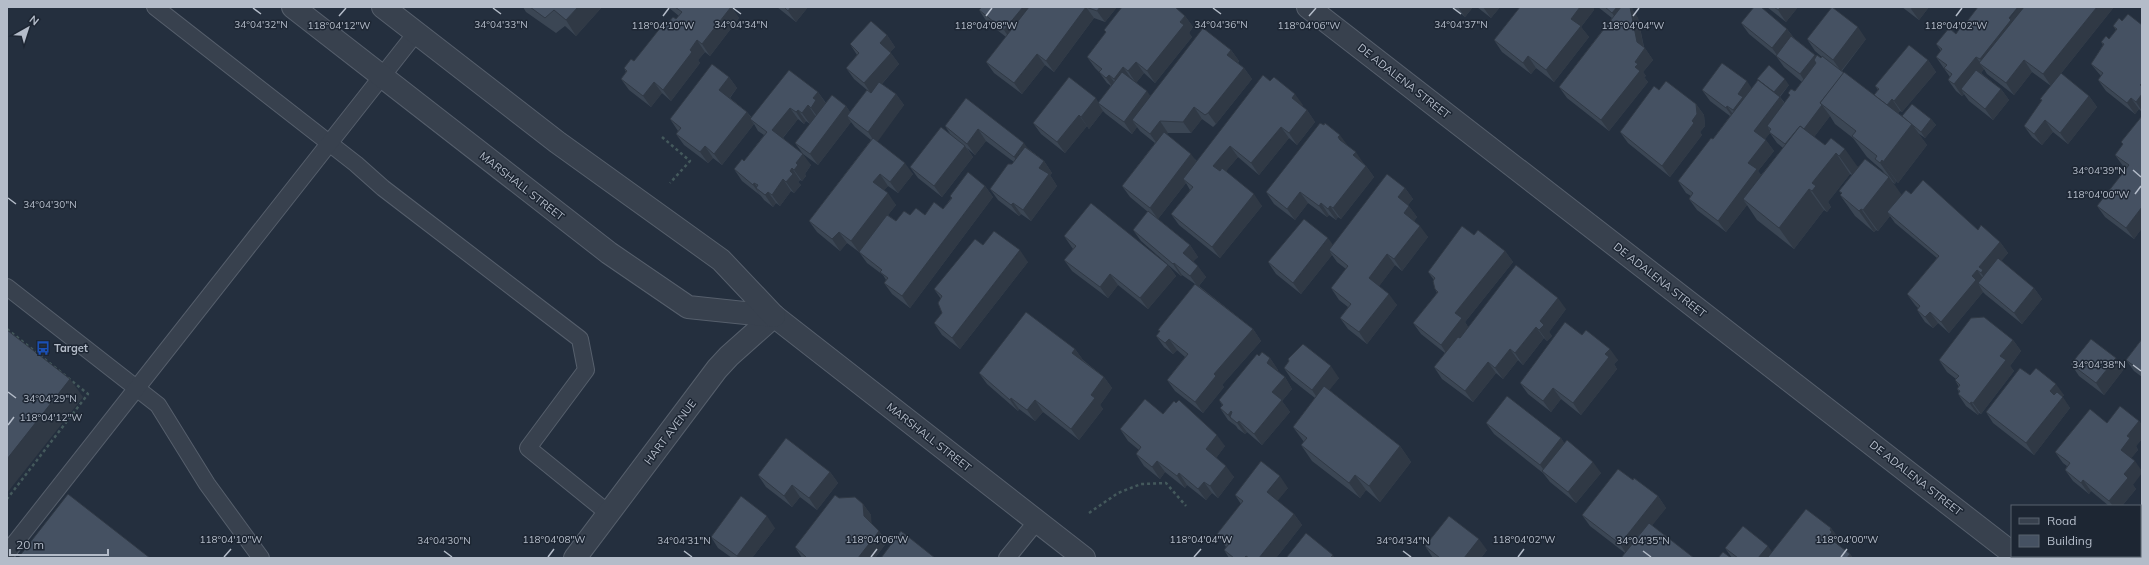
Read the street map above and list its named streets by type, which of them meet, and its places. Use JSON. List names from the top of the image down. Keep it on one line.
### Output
{"streets":{"street":["DE ADALENA STREET","MARSHALL STREET","HART AVENUE"]},"crossings":[["MARSHALL STREET","HART AVENUE"]],"places":{"bus stop":["Target"]},"legend":["Road","Building"],"scale_bar":"20 m","north":"top right","coordinates":["34°04'33\"N","34°04'32\"N","34°04'34\"N","34°04'36\"N","34°04'37\"N","118°04'12\"W","118°04'06\"W","118°04'04\"W","118°04'02\"W","118°04'10\"W","118°04'08\"W","34°04'39\"N","118°04'00\"W","34°04'30\"N","34°04'38\"N","34°04'29\"N","34°04'31\"N","34°04'35\"N"]}
